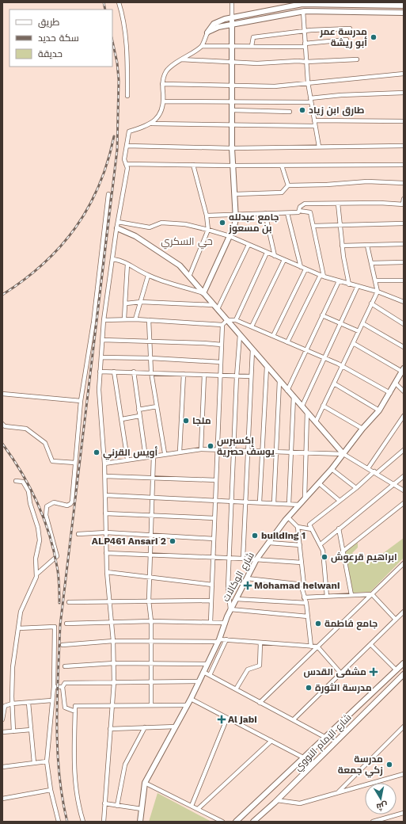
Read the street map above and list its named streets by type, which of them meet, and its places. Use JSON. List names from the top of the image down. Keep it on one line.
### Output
{"streets":{"street":["شارع الوكالات","شارع الإمام النووي"]},"districts":["حي السكري"],"places":{"other":["مدرسة عمر أبو ريشة","طارق ابن زياد","جامع عبدلله بن مسعوز","ملجا","إكسبرس يوسف حصرية","أويس القرني","building 1","ALP461 Ansari 2","ابراهيم قرعوش","جامع فاطمة","مدرسة الثورة","مدرسة زكي جمعة"],"health":["Mohamad helwani","مشفى القدس","Al jabi"]},"legend":["طريق","سكة حديد","حديقة"],"north":"bottom"}
